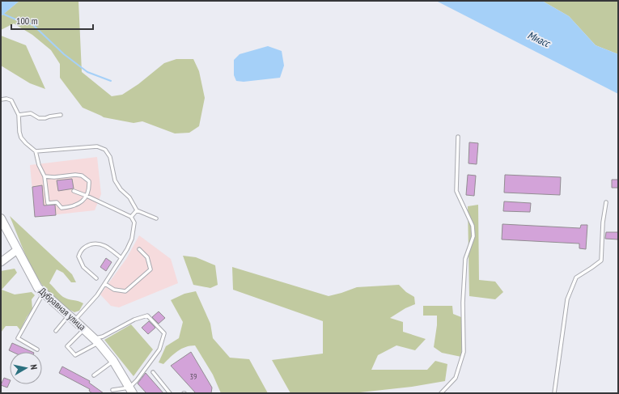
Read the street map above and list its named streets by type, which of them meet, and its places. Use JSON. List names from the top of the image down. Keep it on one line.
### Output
{"streets":{"main road":["Дубравная улица"]},"water":["Миасс"],"house_numbers":["39"],"scale_bar":"100 m","north":"right"}
